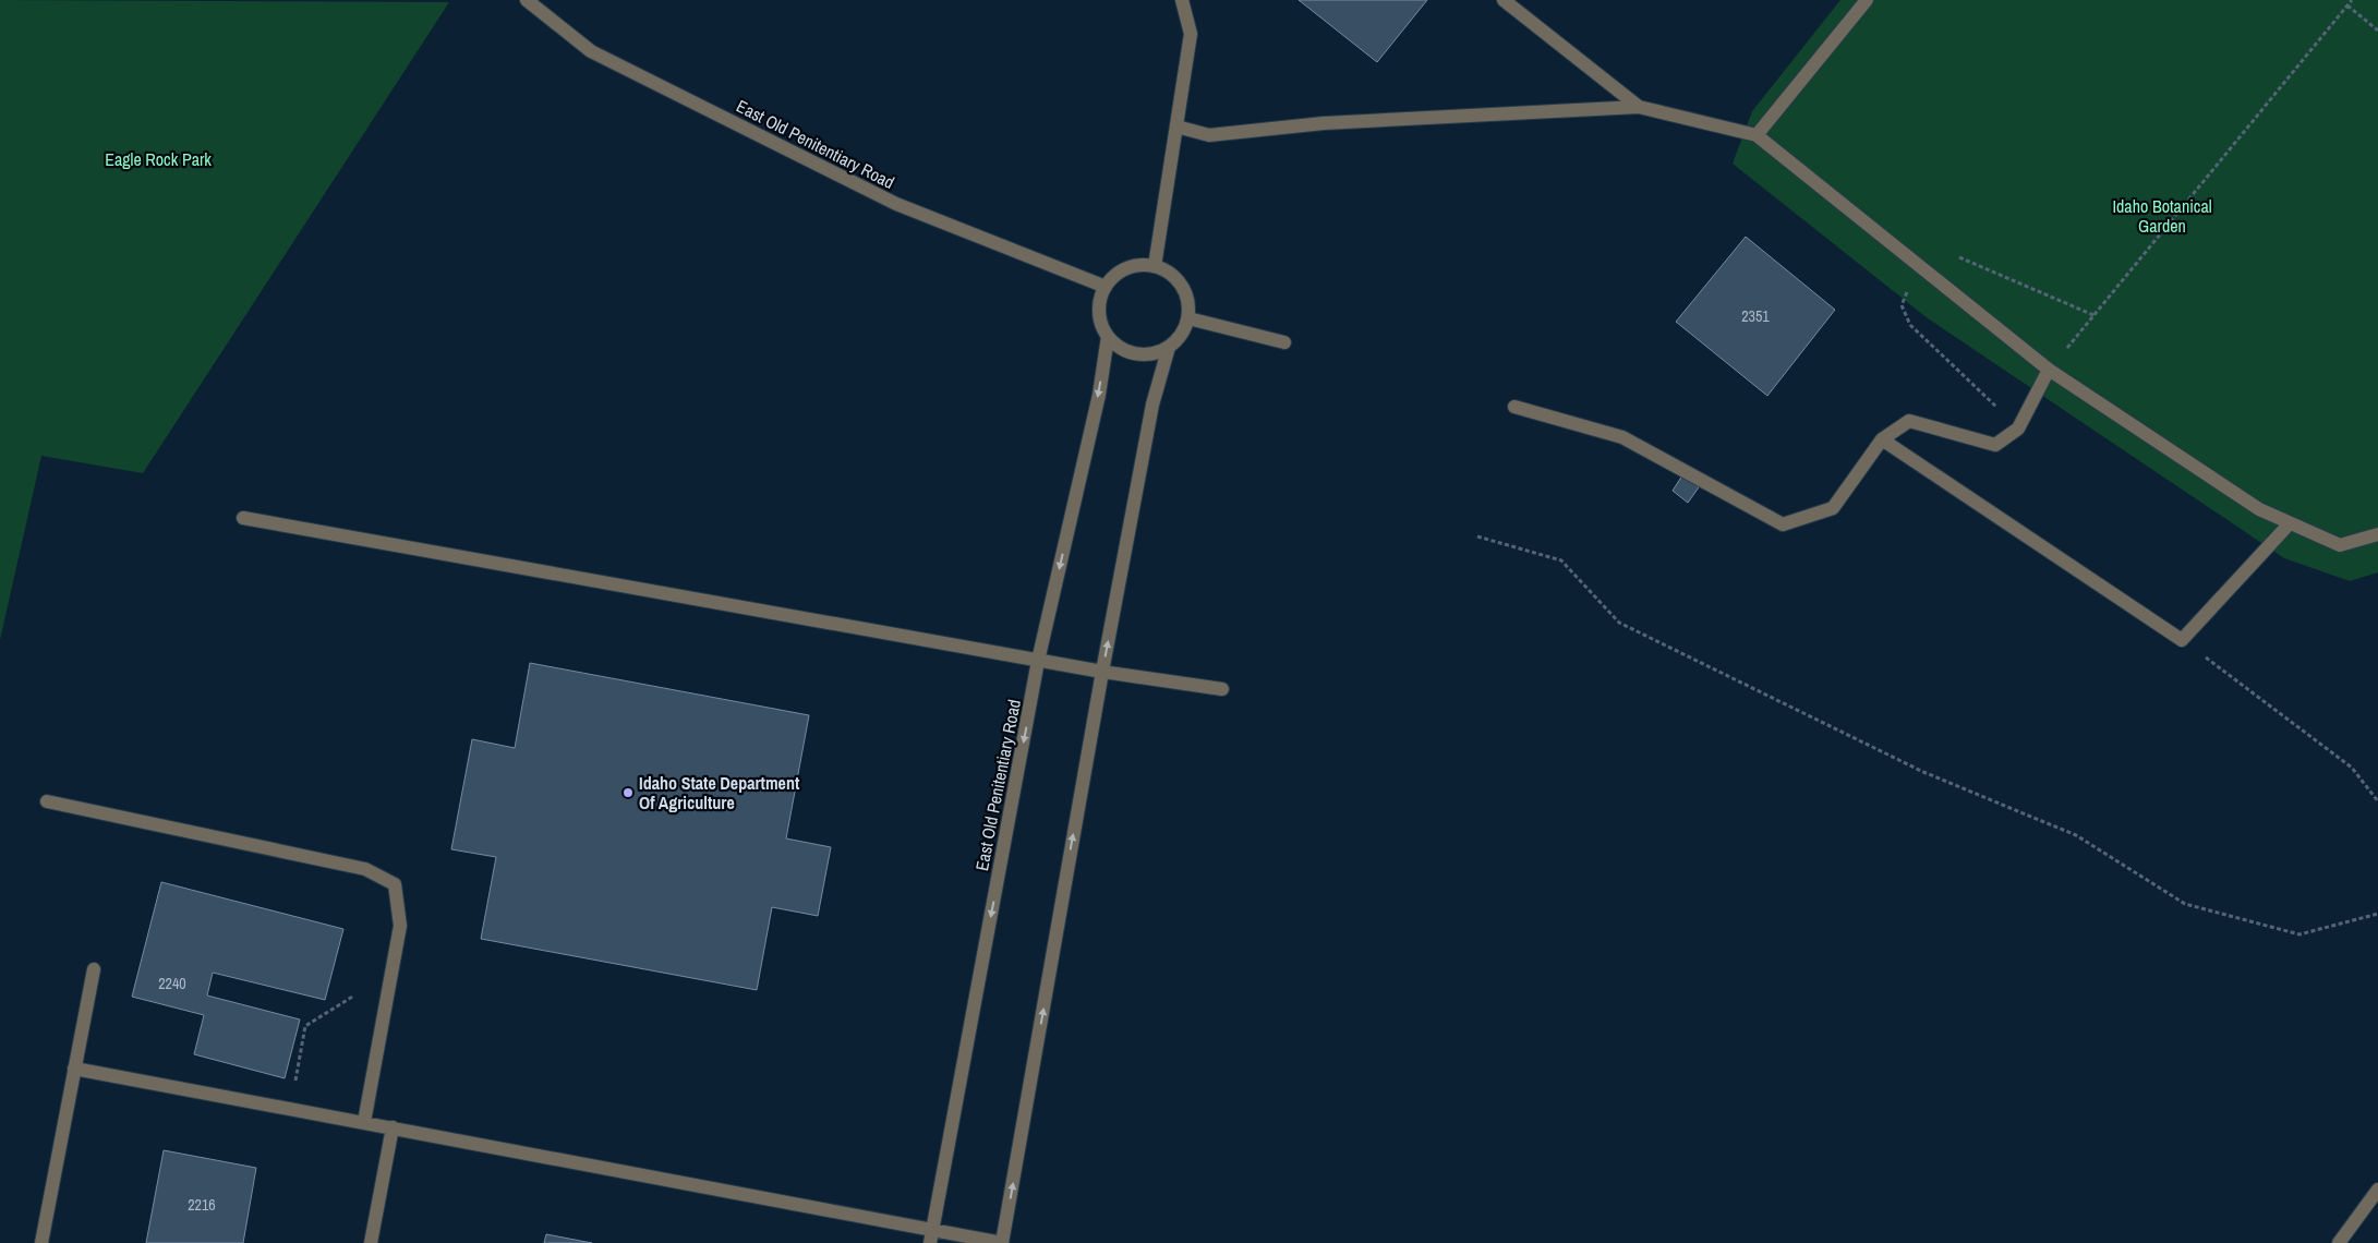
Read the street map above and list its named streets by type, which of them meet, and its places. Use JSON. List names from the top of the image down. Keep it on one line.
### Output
{"streets":{"street":["East Old Penitentiary Road"]},"parks":["Eagle Rock Park","Idaho Botanical Garden"],"places":["Idaho State Department Of Agriculture"],"house_numbers":["2351","2240","2216"]}
